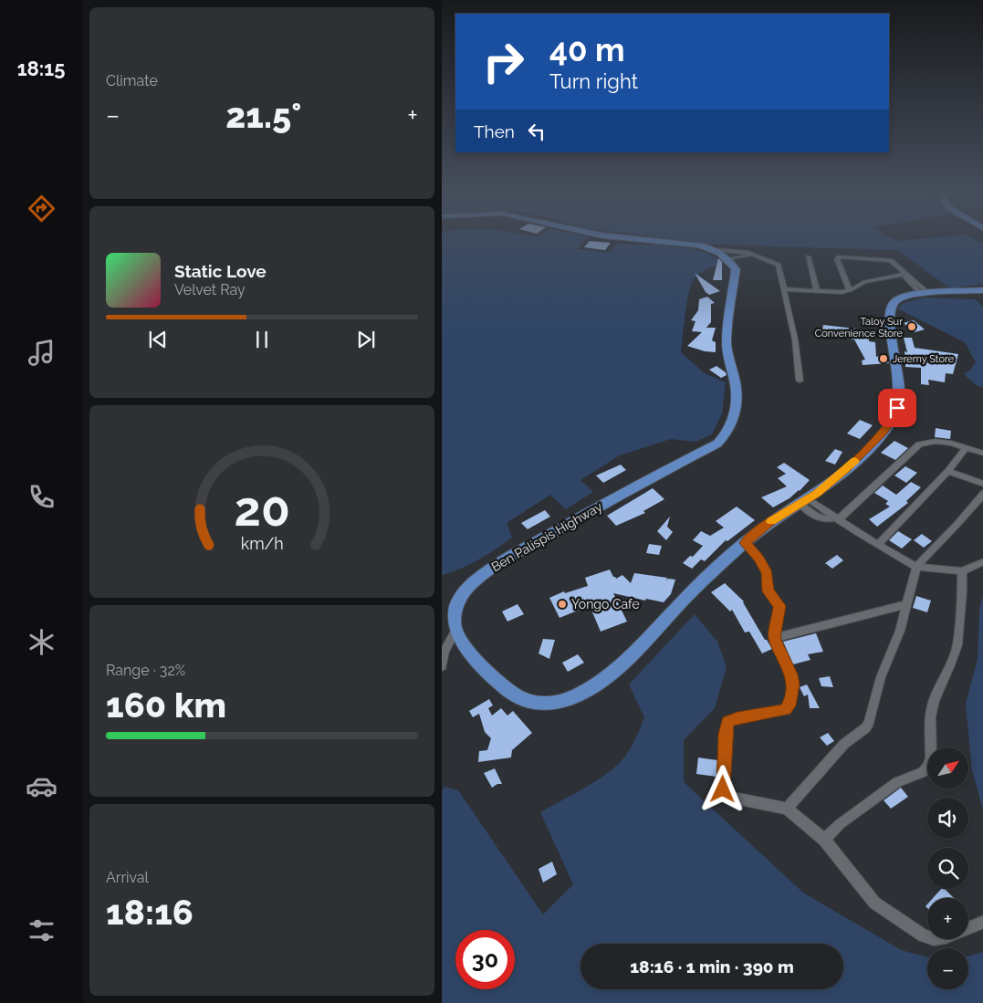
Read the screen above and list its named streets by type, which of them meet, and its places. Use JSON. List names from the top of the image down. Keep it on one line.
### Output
{"streets":{"main road":["Ben Palispis Highway"]},"places":["Taloy Sur Convenience Store","Jeremy Store","Yongo Cafe"],"north":"top right","page":{"tabs":"18:15","tile":["Climate",["Range · 32%","160 km"],["Arrival","18:16"]],"turn":["40 m","Turn right"],"heat":["−","21.5°","+"],"then":"Then","song":["Static Love","Velvet Ray"],"map_buttons":["+","−"],"limit":"30","trip":"18:16 · 1 min · 390 m","gauge":["20","km/h"]}}
